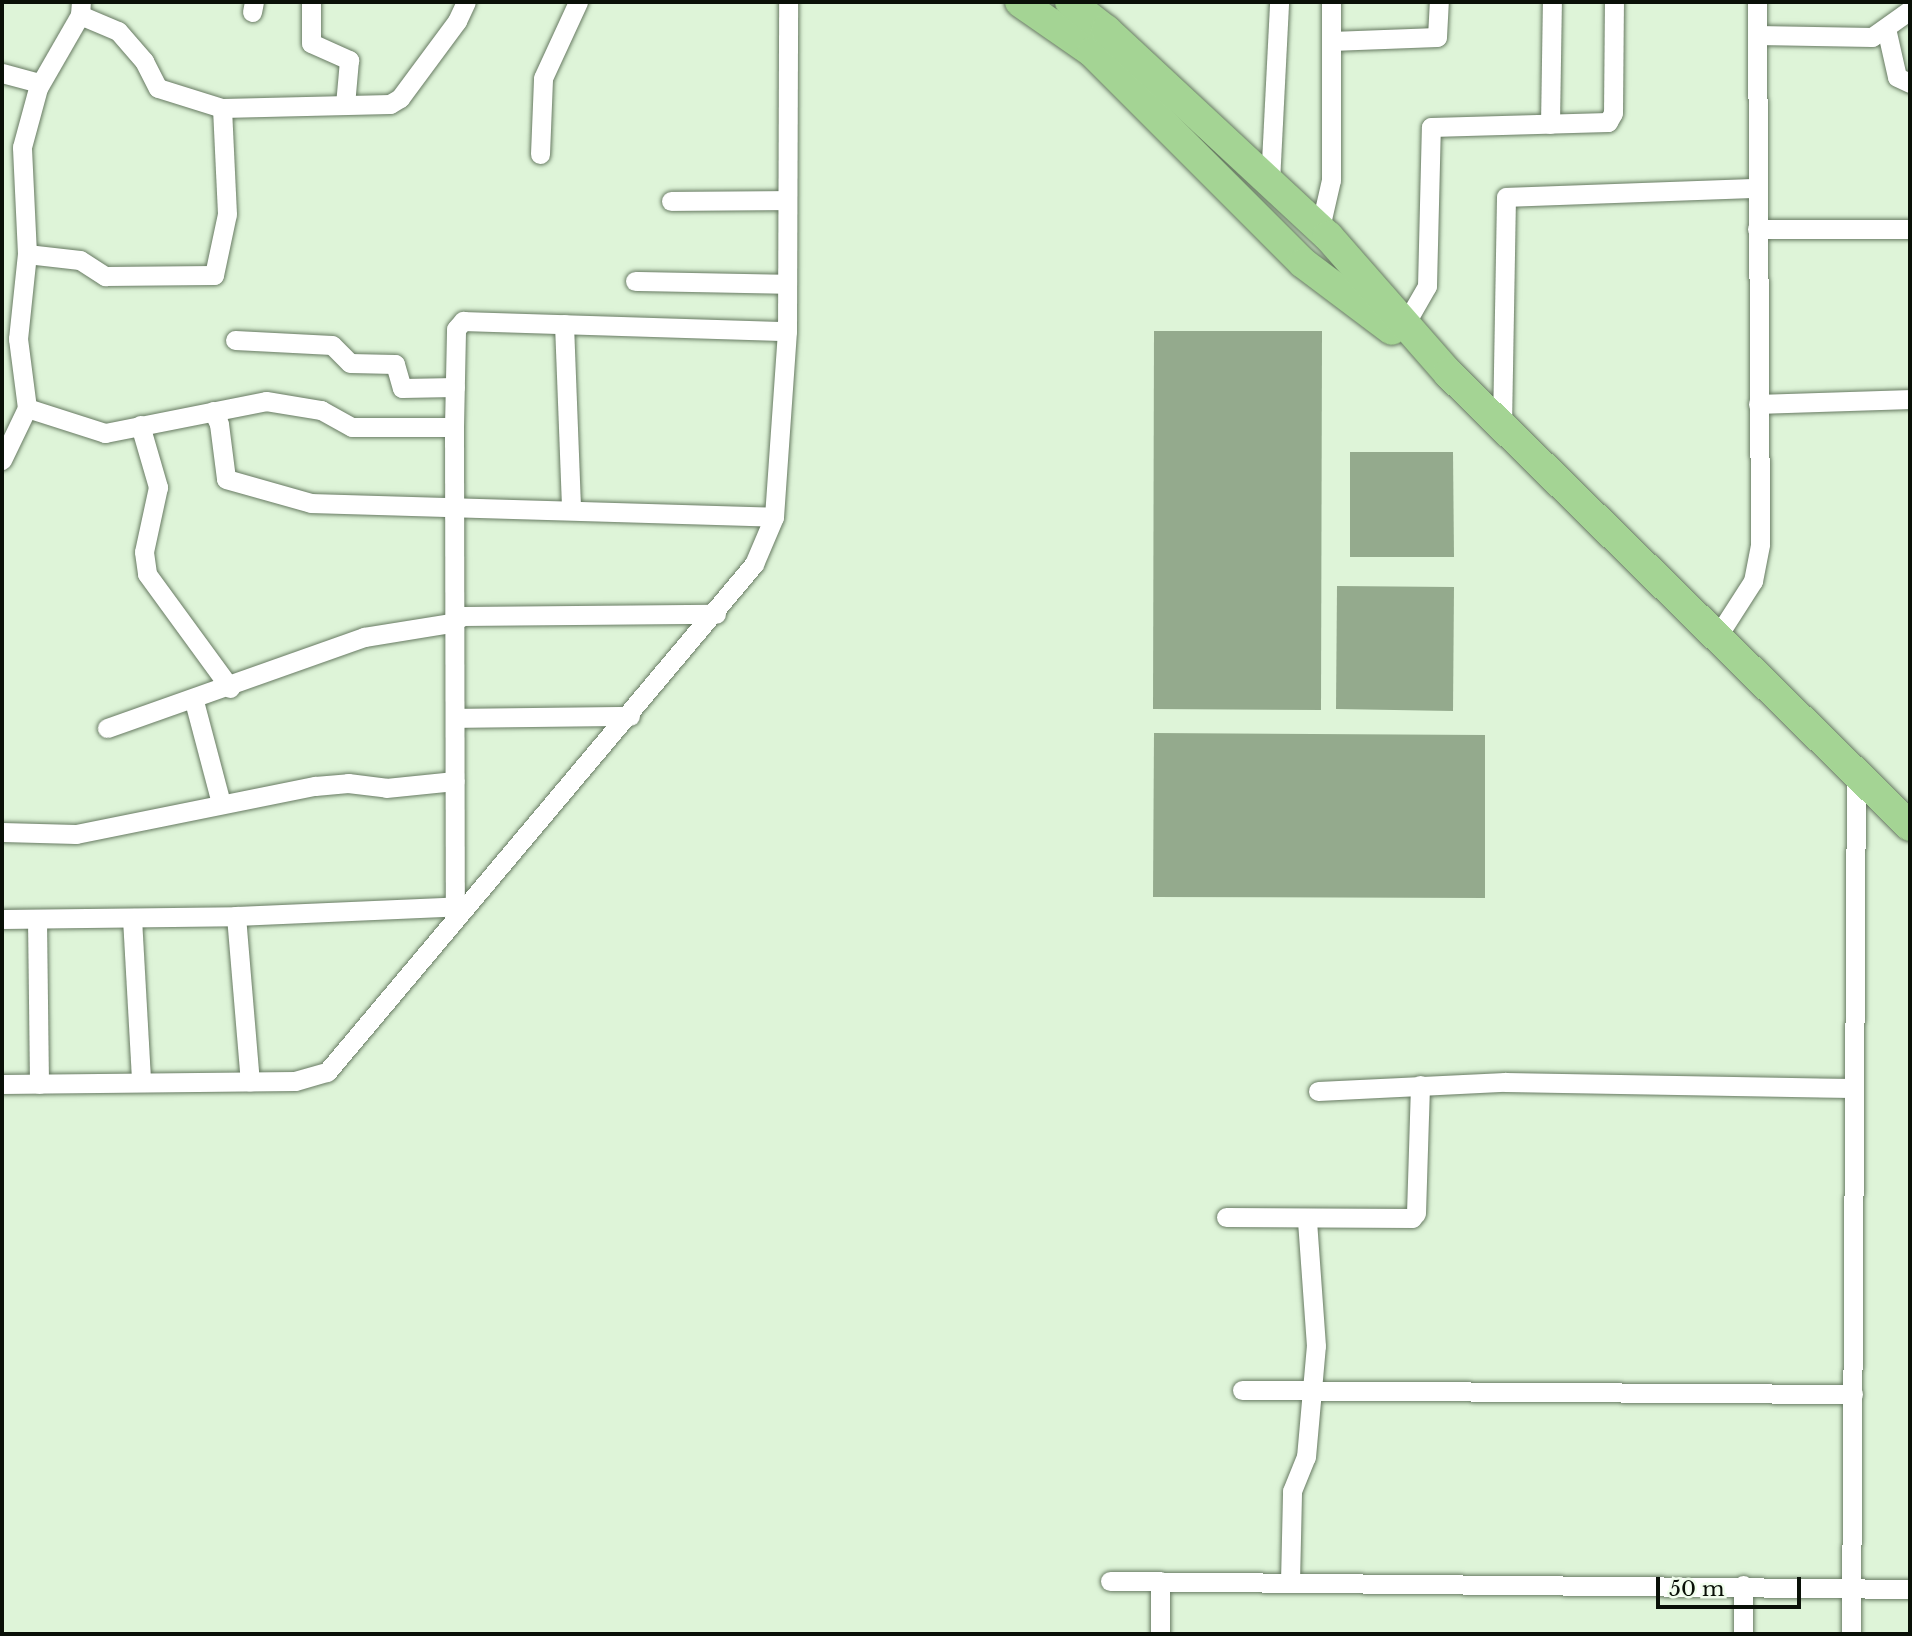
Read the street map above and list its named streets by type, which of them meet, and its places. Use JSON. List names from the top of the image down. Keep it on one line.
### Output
{"scale_bar":"50 m"}
